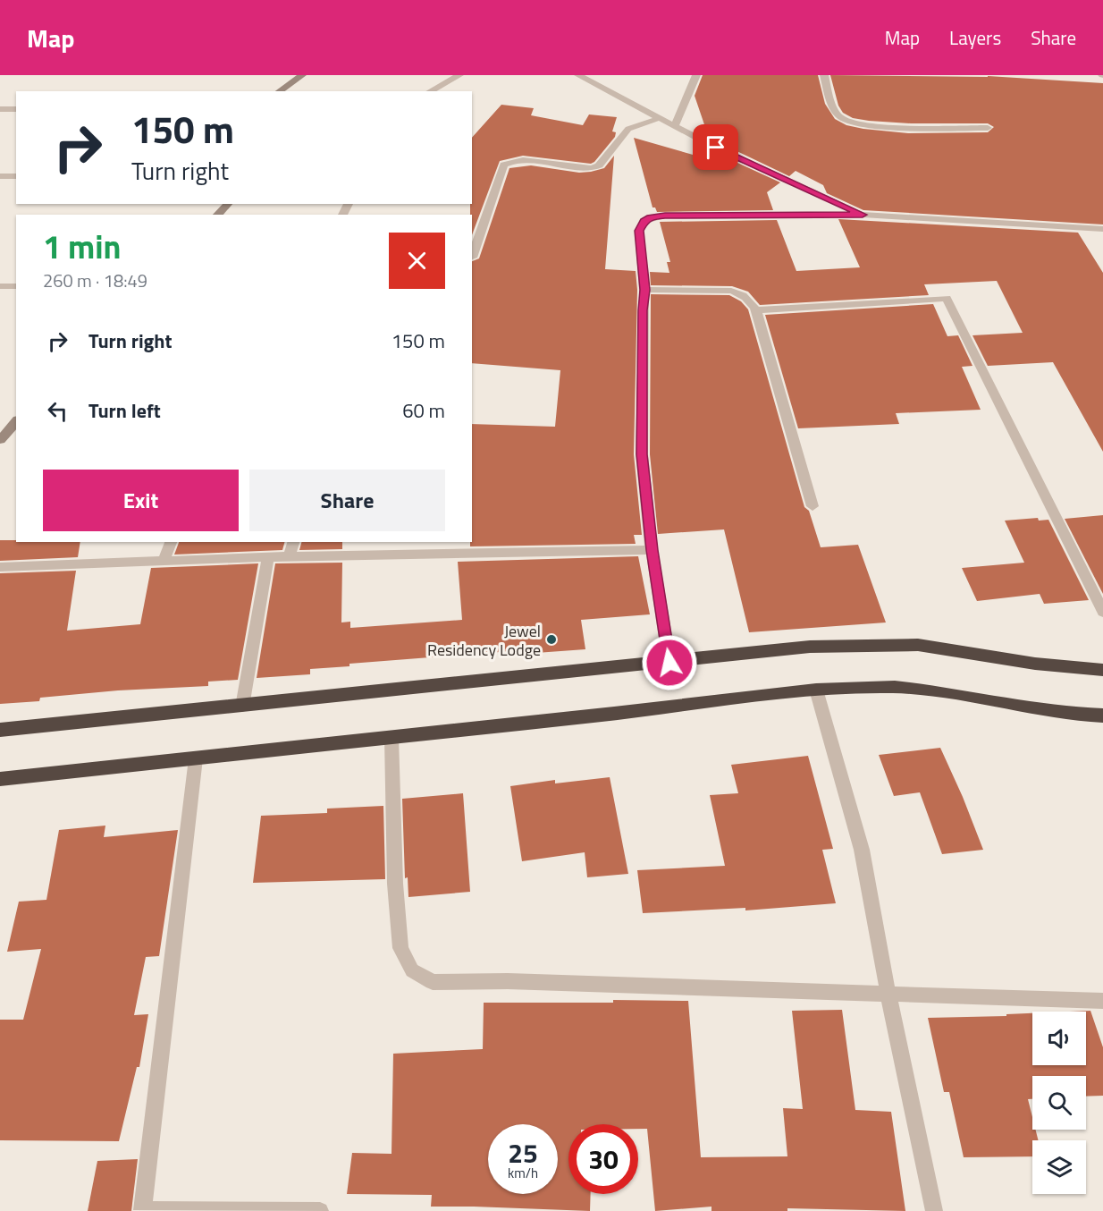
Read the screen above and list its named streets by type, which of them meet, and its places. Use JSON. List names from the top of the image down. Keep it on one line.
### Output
{"places":["Jewel Residency Lodge"],"page":{"header":"Map","nav":["Map","Layers","Share"],"turn":["150 m","Turn right"],"heading":["1 min","260 m · 18:49"],"list":[{"name":"Turn right","value":"150 m"},{"name":"Turn left","value":"60 m"}],"buttons":["Exit","Share"],"speed":"25 km/h","limit":"30"}}
